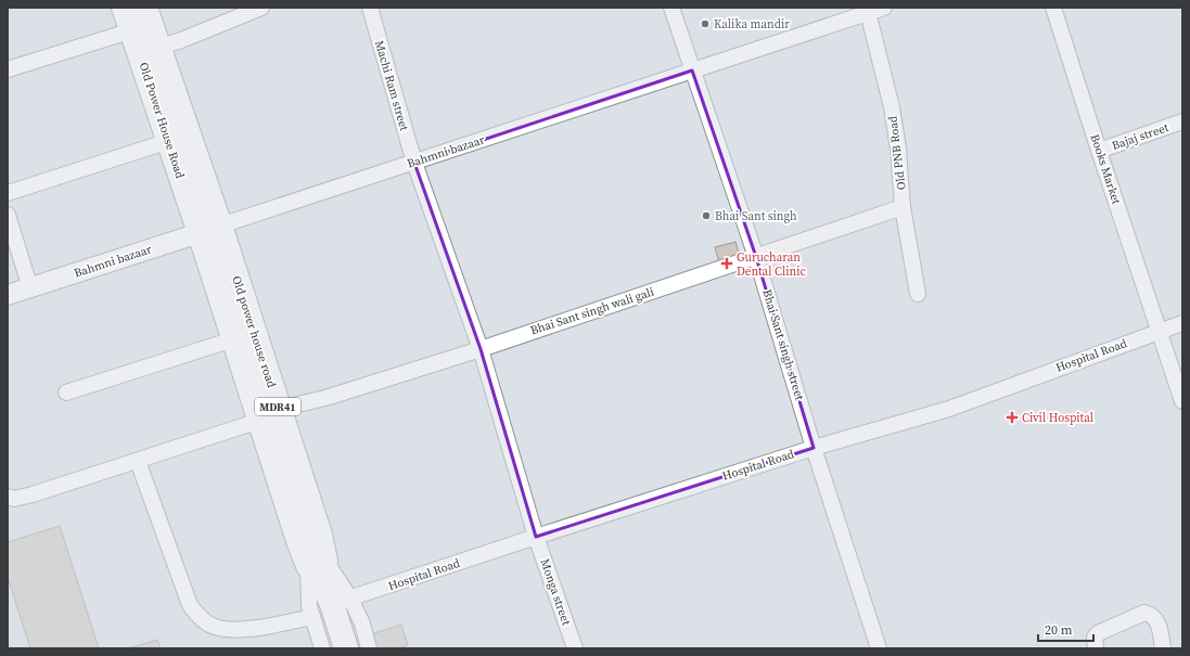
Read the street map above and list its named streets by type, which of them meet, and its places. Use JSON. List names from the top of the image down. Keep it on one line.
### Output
{"streets":{"highway":["Old Power House Road","Old power house road","MDR41"],"street":["Machi Ram street","Bajaj street","Bahmni bazaar","Old PNB Road","Books Market","Bhai Sant singh wali gali","Bhai Sant singh street","Hospital Road","Monga street"]},"crossings":[["Machi Ram street","Bahmni bazaar"],["Machi Ram street","Bhai Sant singh wali gali"],["Machi Ram street","Monga street"],["Old Power House Road","Bahmni bazaar"],["Old Power House Road","Old power house road"],["Bajaj street","Books Market"],["Bahmni bazaar","Old PNB Road"],["Bahmni bazaar","Old power house road"],["Bahmni bazaar","Bhai Sant singh street"],["Old PNB Road","Bhai Sant singh wali gali"],["Books Market","Hospital Road"],["Bhai Sant singh wali gali","Old power house road"],["Bhai Sant singh wali gali","Bhai Sant singh street"],["Bhai Sant singh wali gali","Monga street"],["Old power house road","Hospital Road"],["Bhai Sant singh street","Hospital Road"],["Hospital Road","Monga street"]],"places":{"other":["Kalika mandir","Bhai Sant singh"],"health":["Gurucharan Dental Clinic","Civil Hospital"]},"scale_bar":"20 m"}
